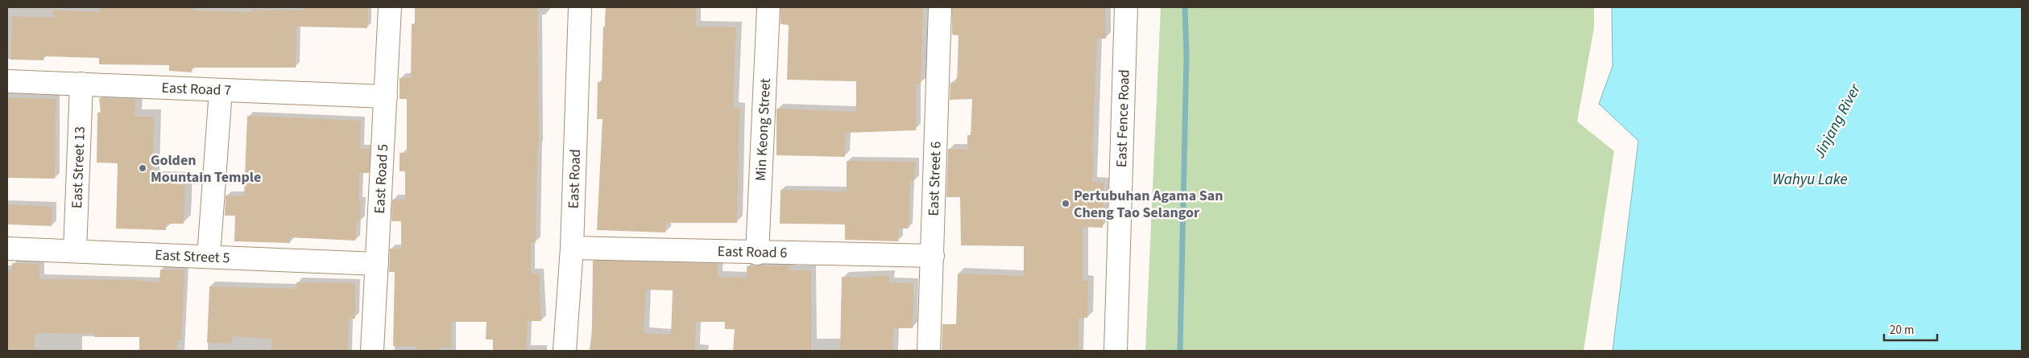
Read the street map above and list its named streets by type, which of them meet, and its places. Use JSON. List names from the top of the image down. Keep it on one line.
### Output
{"streets":{"street":["East Road 7","East Fence Road","Min Keong Street","East Street 13","East Road 5","East Road","East Street 6","East Road 6","East Street 5"]},"crossings":[["East Road 7","East Street 13"],["East Road 7","East Road 5"],["Min Keong Street","East Road 6"],["East Street 13","East Street 5"],["East Road 5","East Street 5"],["East Road","East Road 6"],["East Street 6","East Road 6"]],"water":["Jinjang River","Wahyu Lake"],"places":["Golden Mountain Temple","Pertubuhan Agama San Cheng Tao Selangor"],"scale_bar":"20 m"}
